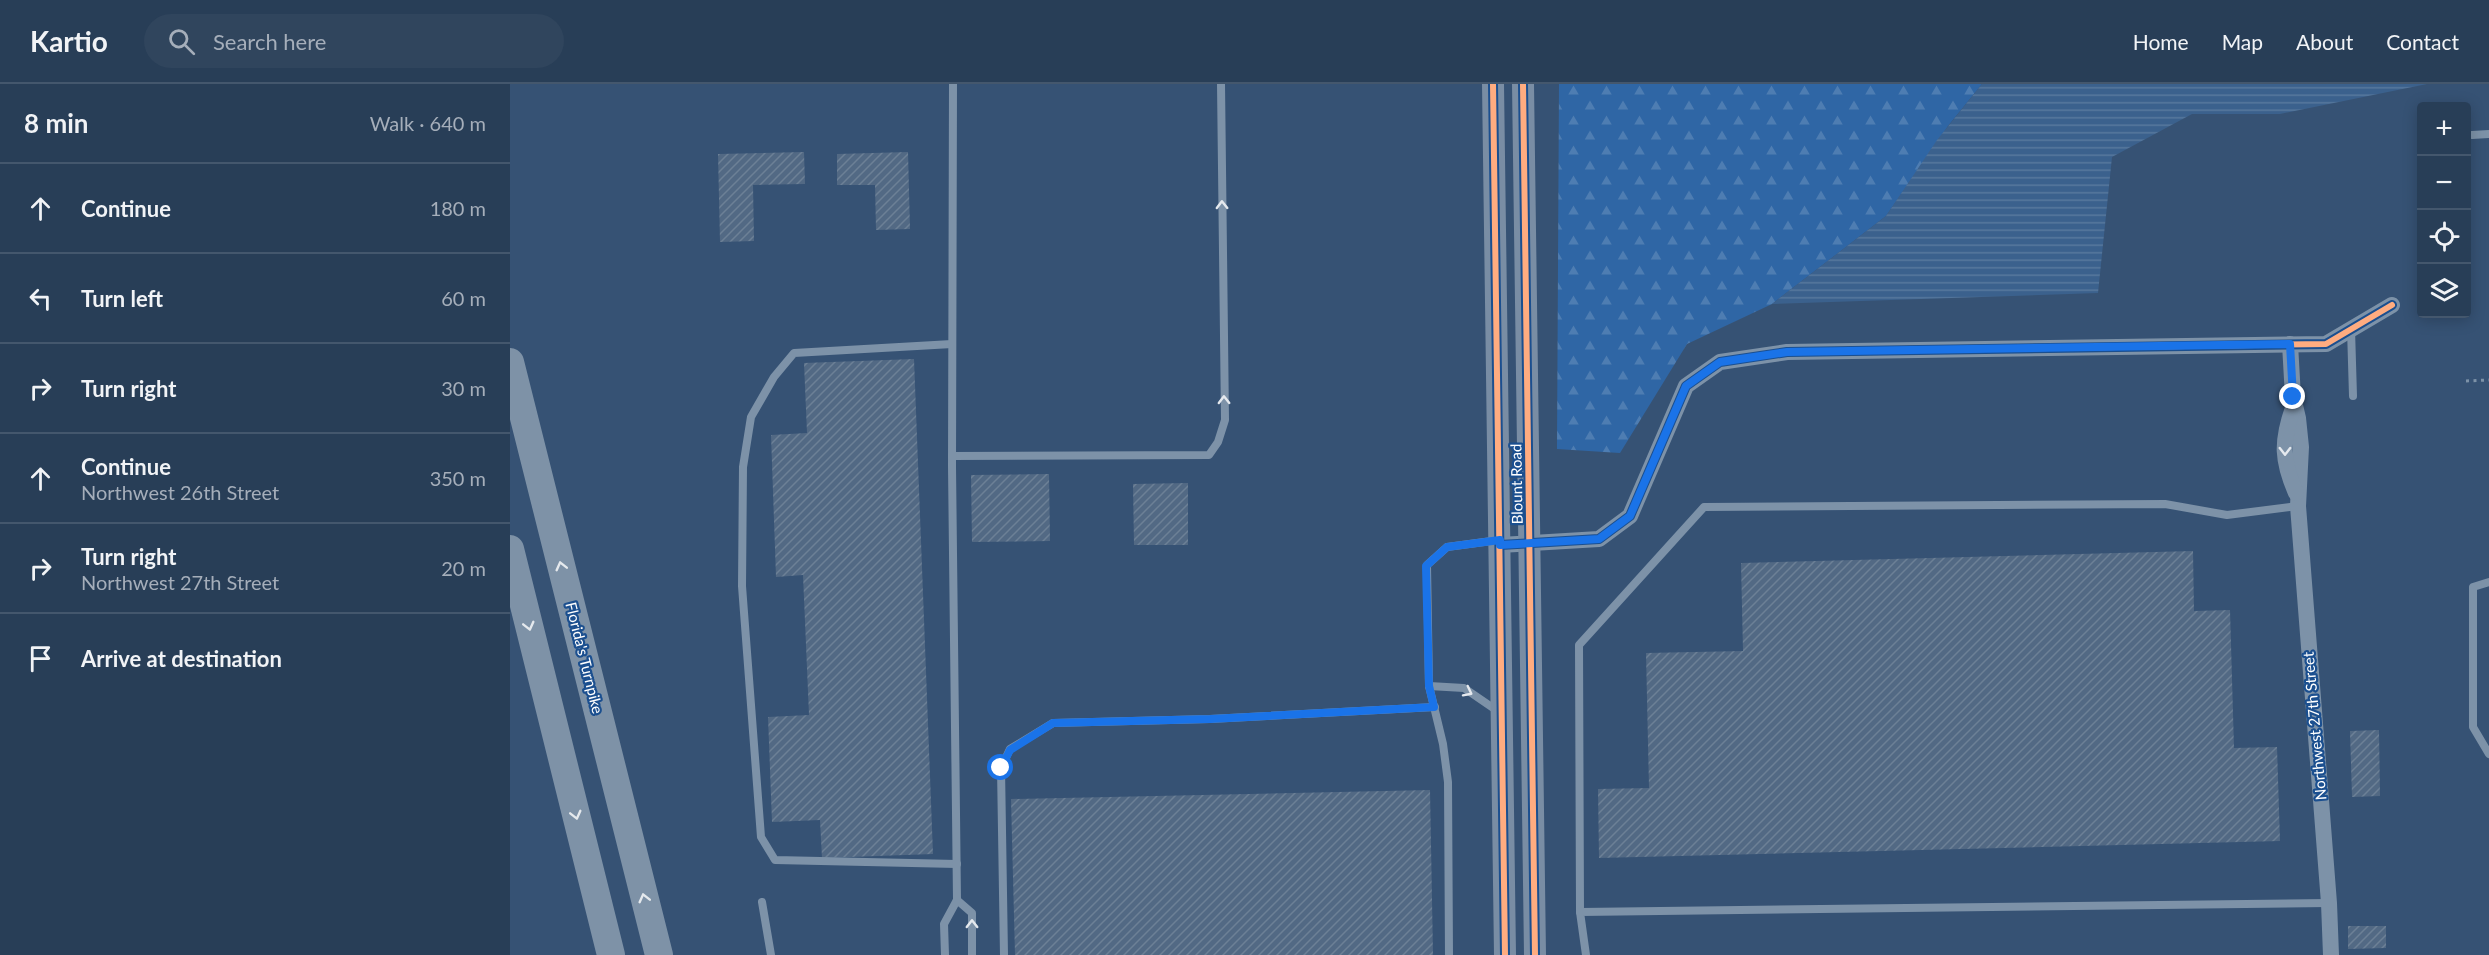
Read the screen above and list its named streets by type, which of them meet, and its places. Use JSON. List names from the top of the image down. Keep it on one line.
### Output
{"streets":{"highway":["Florida's Turnpike"],"street":["Blount Road","Northwest 27th Street"]},"page":{"header":"Kartio","search":"Search here","nav":["Home","Map","About","Contact"],"heading":["8 min","Walk · 640 m"],"map_buttons":["+","−"],"list":[["Continue","180 m"],["Turn left","60 m"],["Turn right","30 m"],["Continue","Northwest 26th Street","350 m"],["Turn right","Northwest 27th Street","20 m"],"Arrive at destination"]}}
